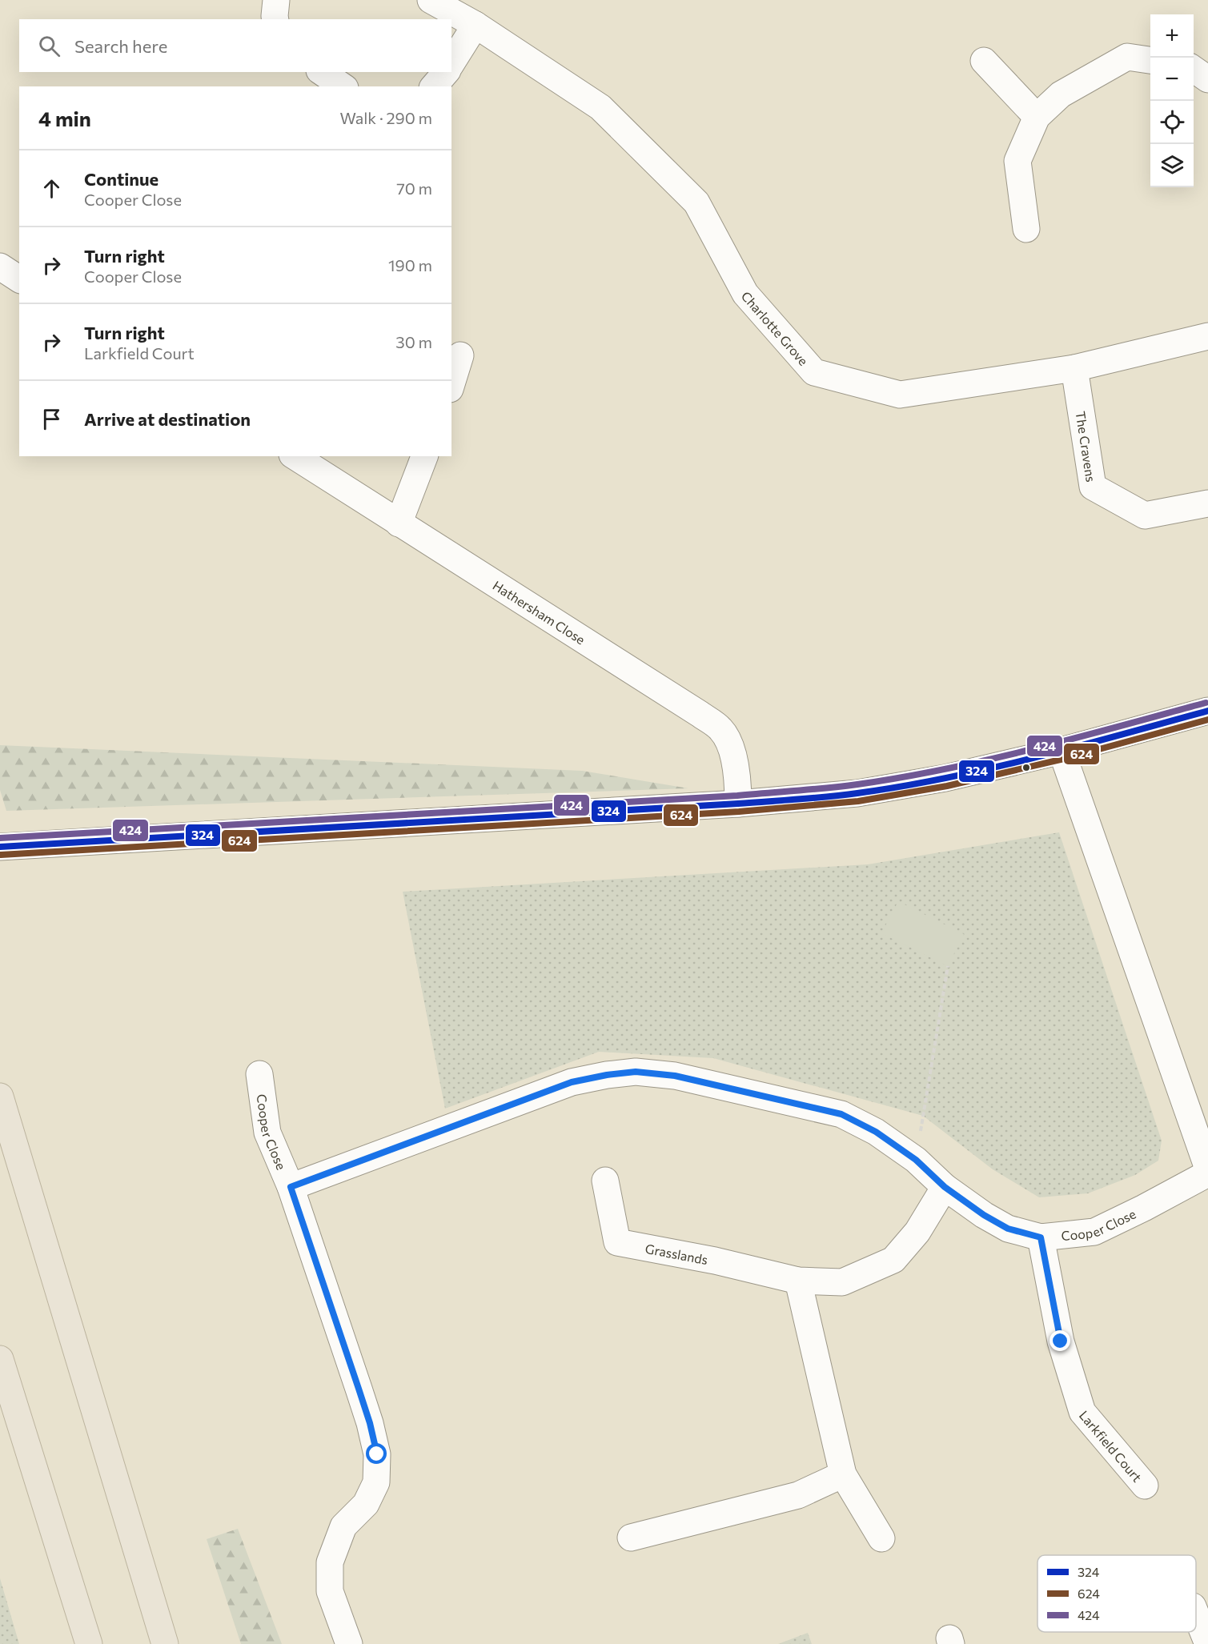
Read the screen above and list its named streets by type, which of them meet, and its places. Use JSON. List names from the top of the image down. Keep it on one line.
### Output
{"streets":{"street":["Charlotte Grove","The Cravens","Hathersham Close","Cooper Close","Grasslands","Larkfield Court"]},"crossings":[["Charlotte Grove","The Cravens"],["Cooper Close","Grasslands"],["Cooper Close","Larkfield Court"]],"lines":["transit line 424","transit line 324","transit line 624"],"legend":["324","624","424"],"page":{"map_buttons":["+","−"],"search":"Search here","heading":["4 min","Walk · 290 m"],"list":[["Continue","Cooper Close","70 m"],["Turn right","Cooper Close","190 m"],["Turn right","Larkfield Court","30 m"],"Arrive at destination"]}}
